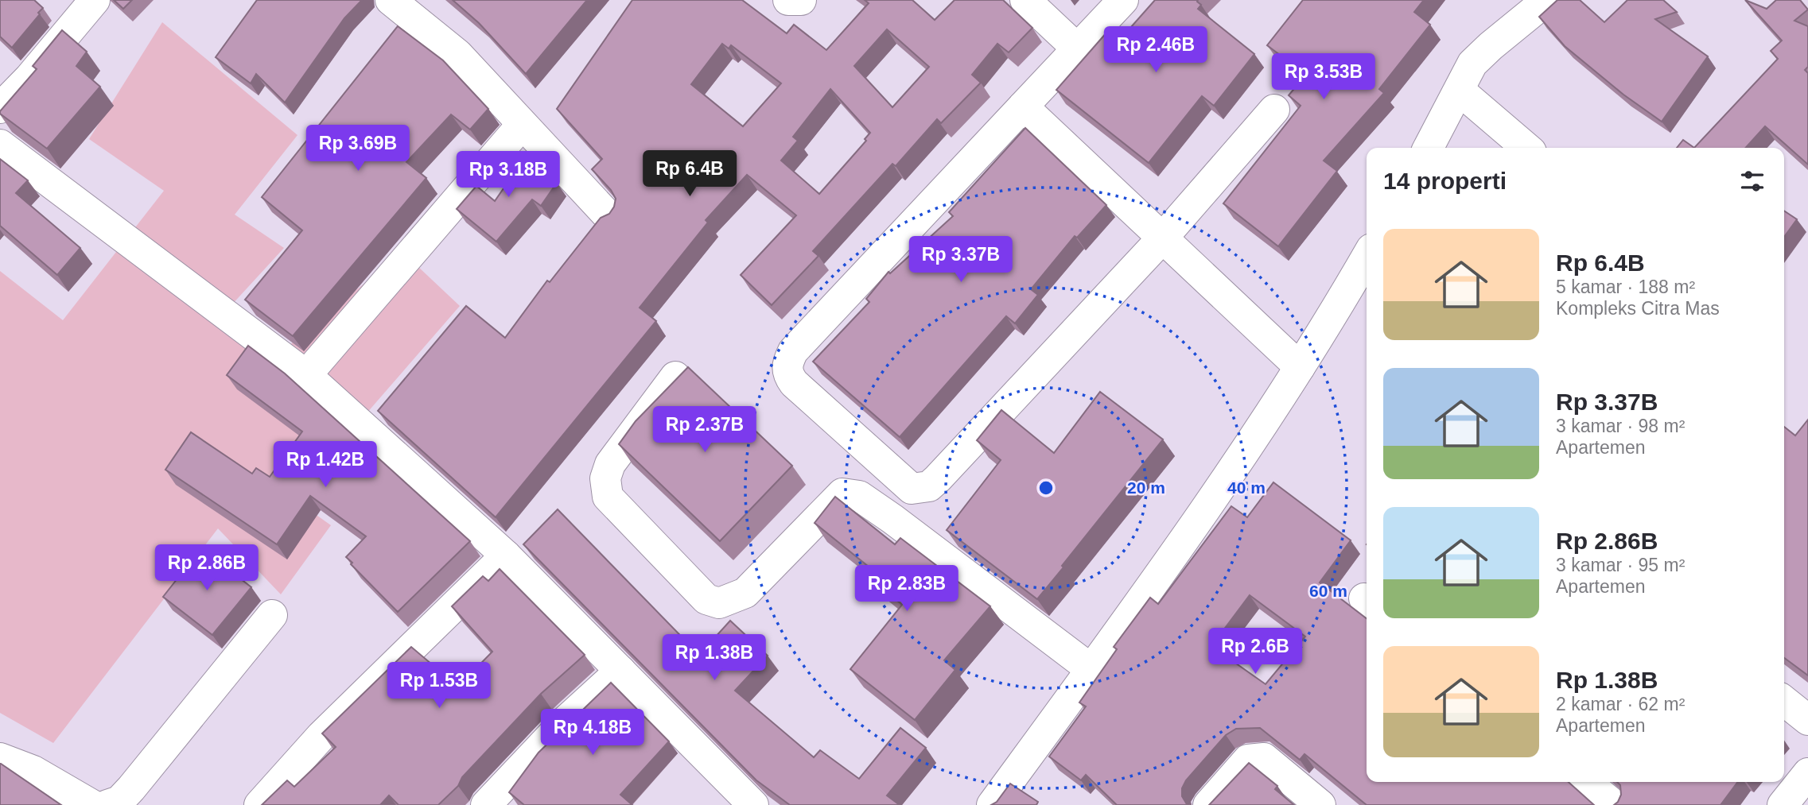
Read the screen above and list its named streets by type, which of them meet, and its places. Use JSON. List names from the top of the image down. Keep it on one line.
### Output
{"page":{"price":["Rp 2.46B","Rp 3.53B","Rp 3.69B","Rp 6.4B","Rp 3.18B","Rp 3.37B","Rp 2.37B","Rp 1.42B","Rp 2.86B","Rp 2.83B","Rp 2.6B","Rp 1.38B","Rp 1.53B","Rp 4.18B"],"heading":"14 properti","list":[{"name":"Rp 6.4B","note":"5 kamar · 188 m² · Kompleks Citra Mas"},{"name":"Rp 3.37B","note":"3 kamar · 98 m² · Apartemen"},{"name":"Rp 2.86B","note":"3 kamar · 95 m² · Apartemen"},{"name":"Rp 1.38B","note":"2 kamar · 62 m² · Apartemen"}]},"rings":["20 m","40 m","60 m"]}
